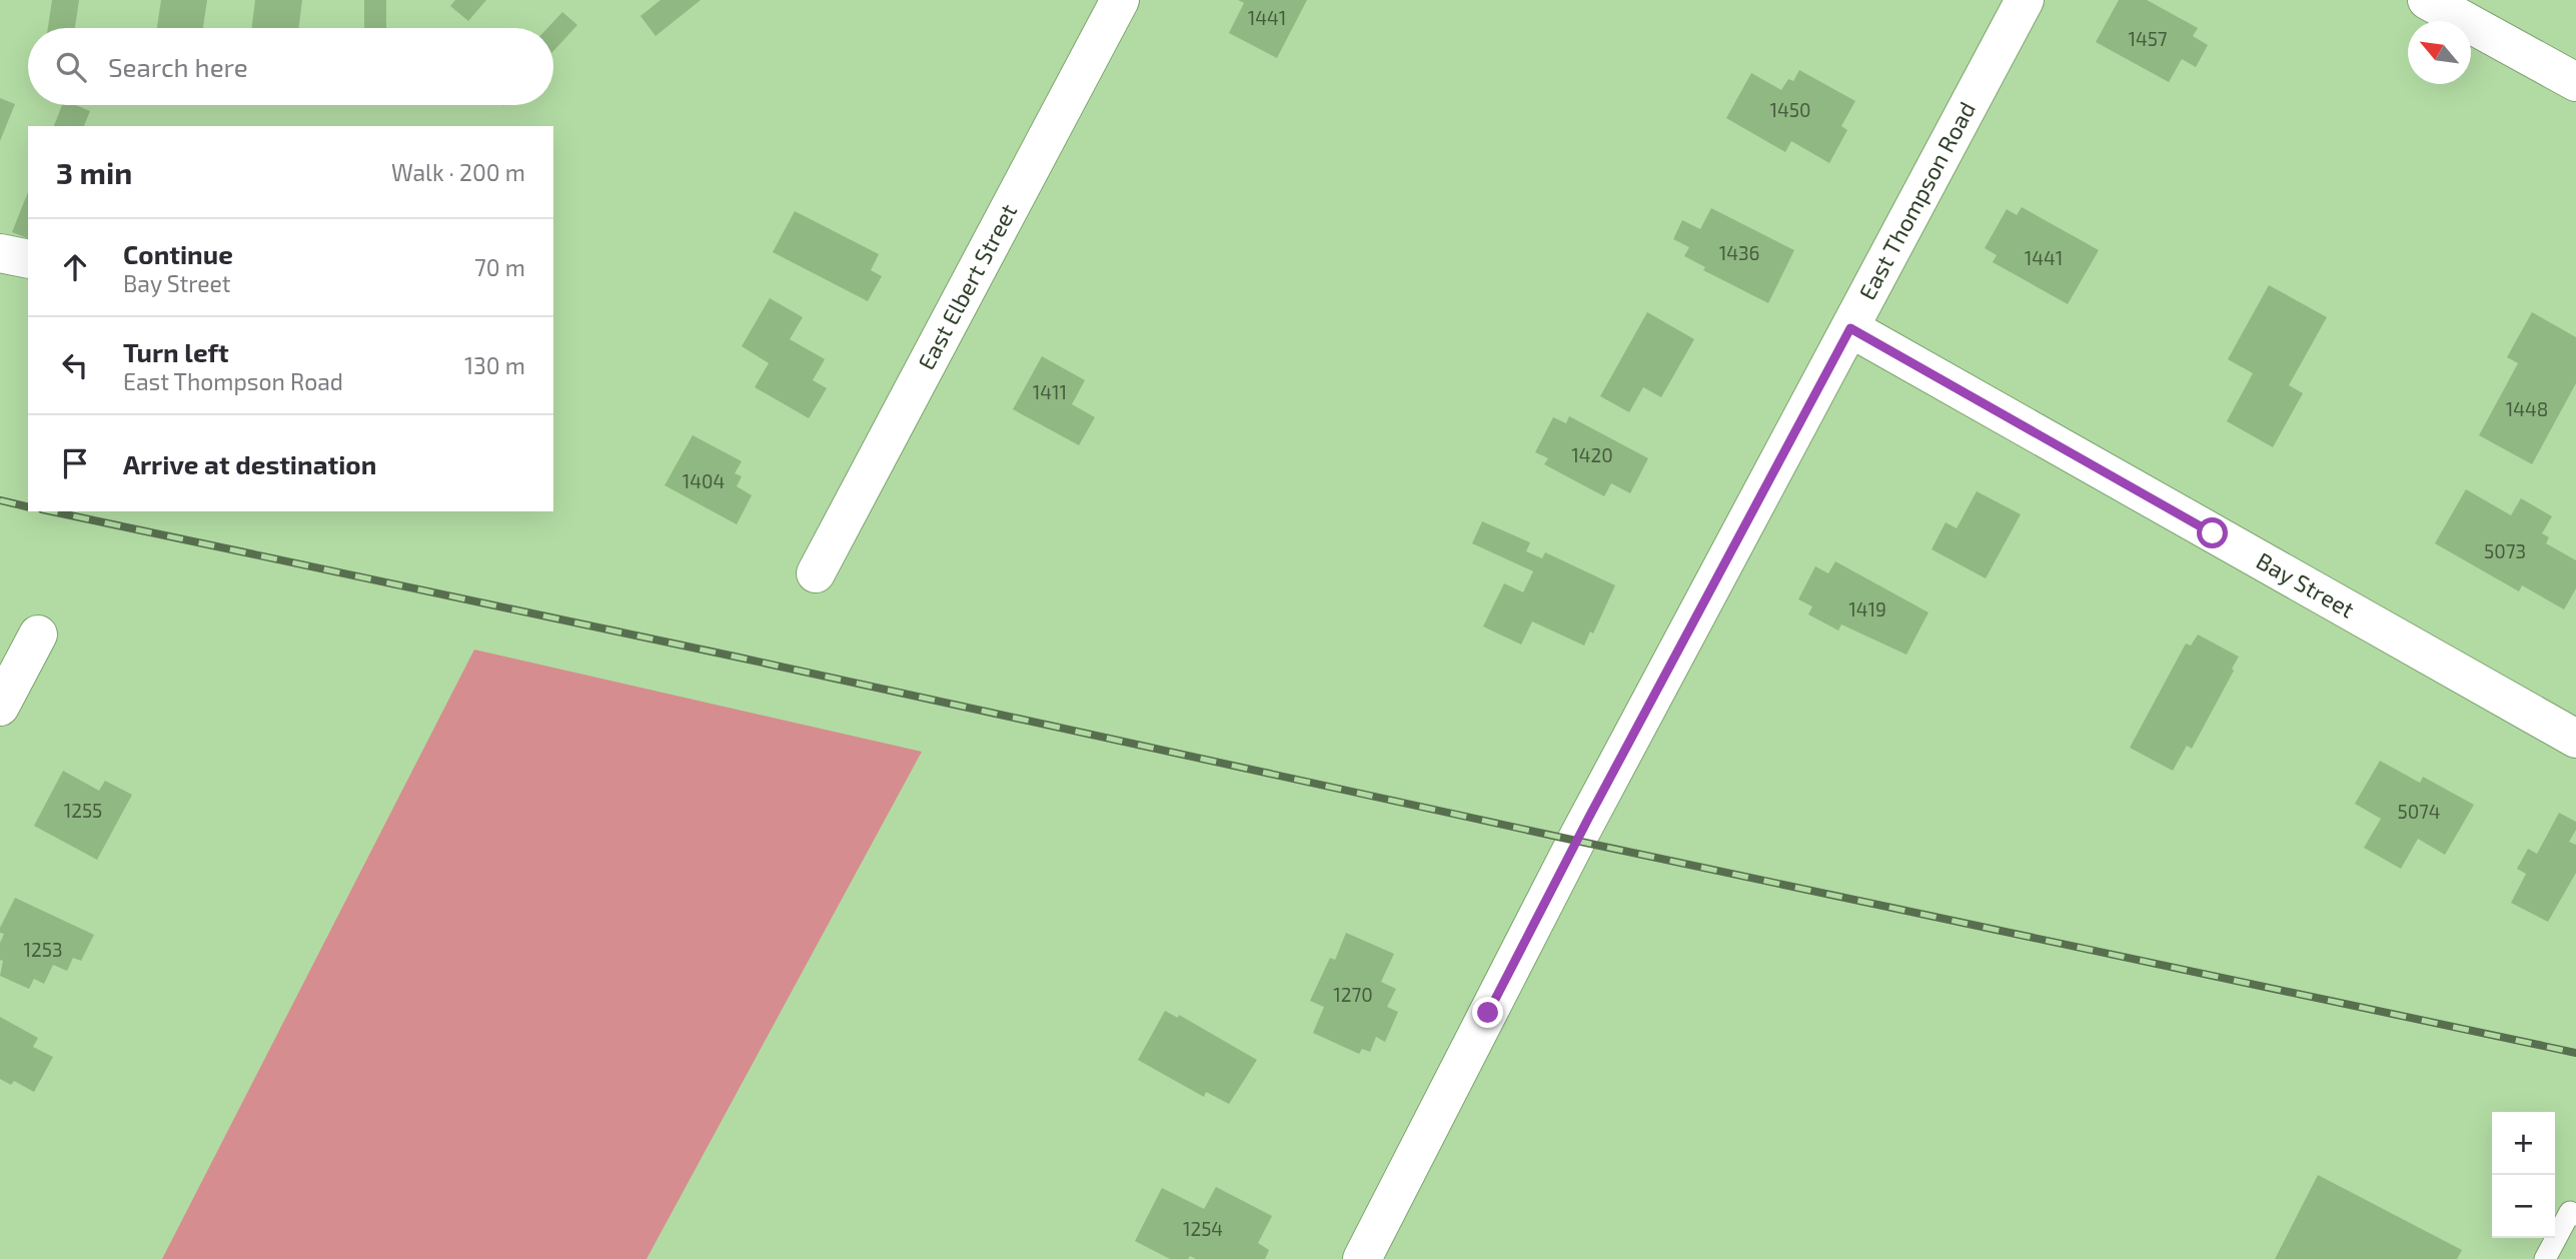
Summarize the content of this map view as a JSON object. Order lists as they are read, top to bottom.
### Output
{
  "streets": {
    "street": ["East Thompson Road", "East Elbert Street", "Bay Street"]
  },
  "crossings": [
    ["East Thompson Road", "Bay Street"]
  ],
  "house_numbers": [
    "1441",
    "1457",
    "1450",
    "1436",
    "1441",
    "1411",
    "1448",
    "1420",
    "1404",
    "5073",
    "1419",
    "1255",
    "5074",
    "1253",
    "1270",
    "1254"
  ],
  "north": "top left",
  "page": {
    "search": "Search here",
    "heading": ["3 min", "Walk · 200 m"],
    "list": [
      ["Continue", "Bay Street", "70 m"],
      ["Turn left", "East Thompson Road", "130 m"],
      "Arrive at destination"
    ],
    "map_buttons": ["+", "−"]
  }
}
